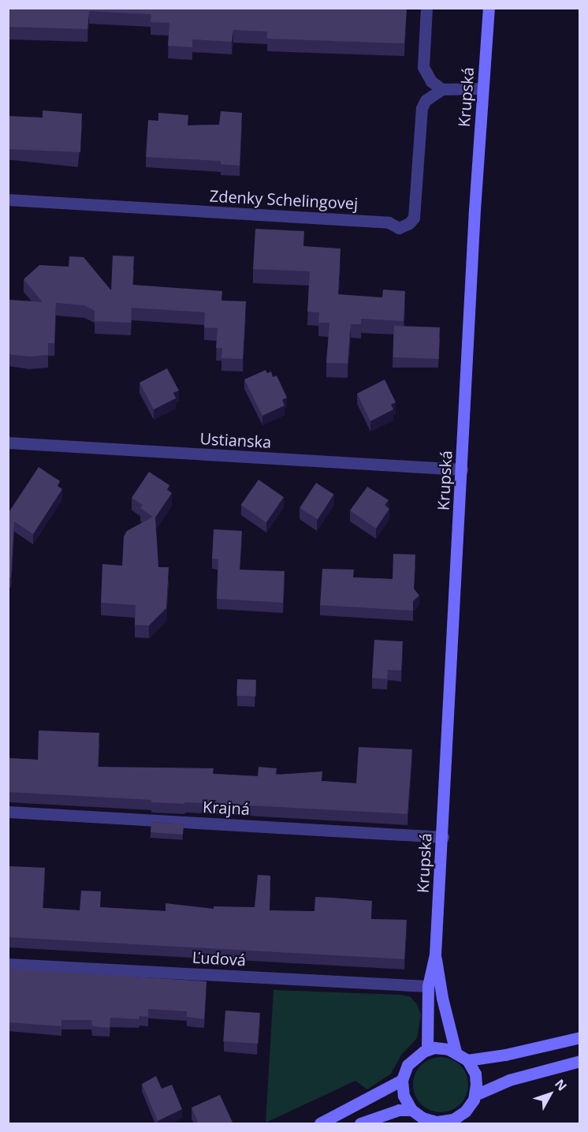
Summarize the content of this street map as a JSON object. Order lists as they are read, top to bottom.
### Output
{
  "streets": {
    "street": [
      "Krupská",
      "Zdenky Schelingovej",
      "Ustianska",
      "Krajná",
      "Ľudová"
    ]
  },
  "crossings": [
    ["Krupská", "Ustianska"],
    ["Krupská", "Krajná"],
    ["Krupská", "Ľudová"]
  ],
  "north": "top right"
}
